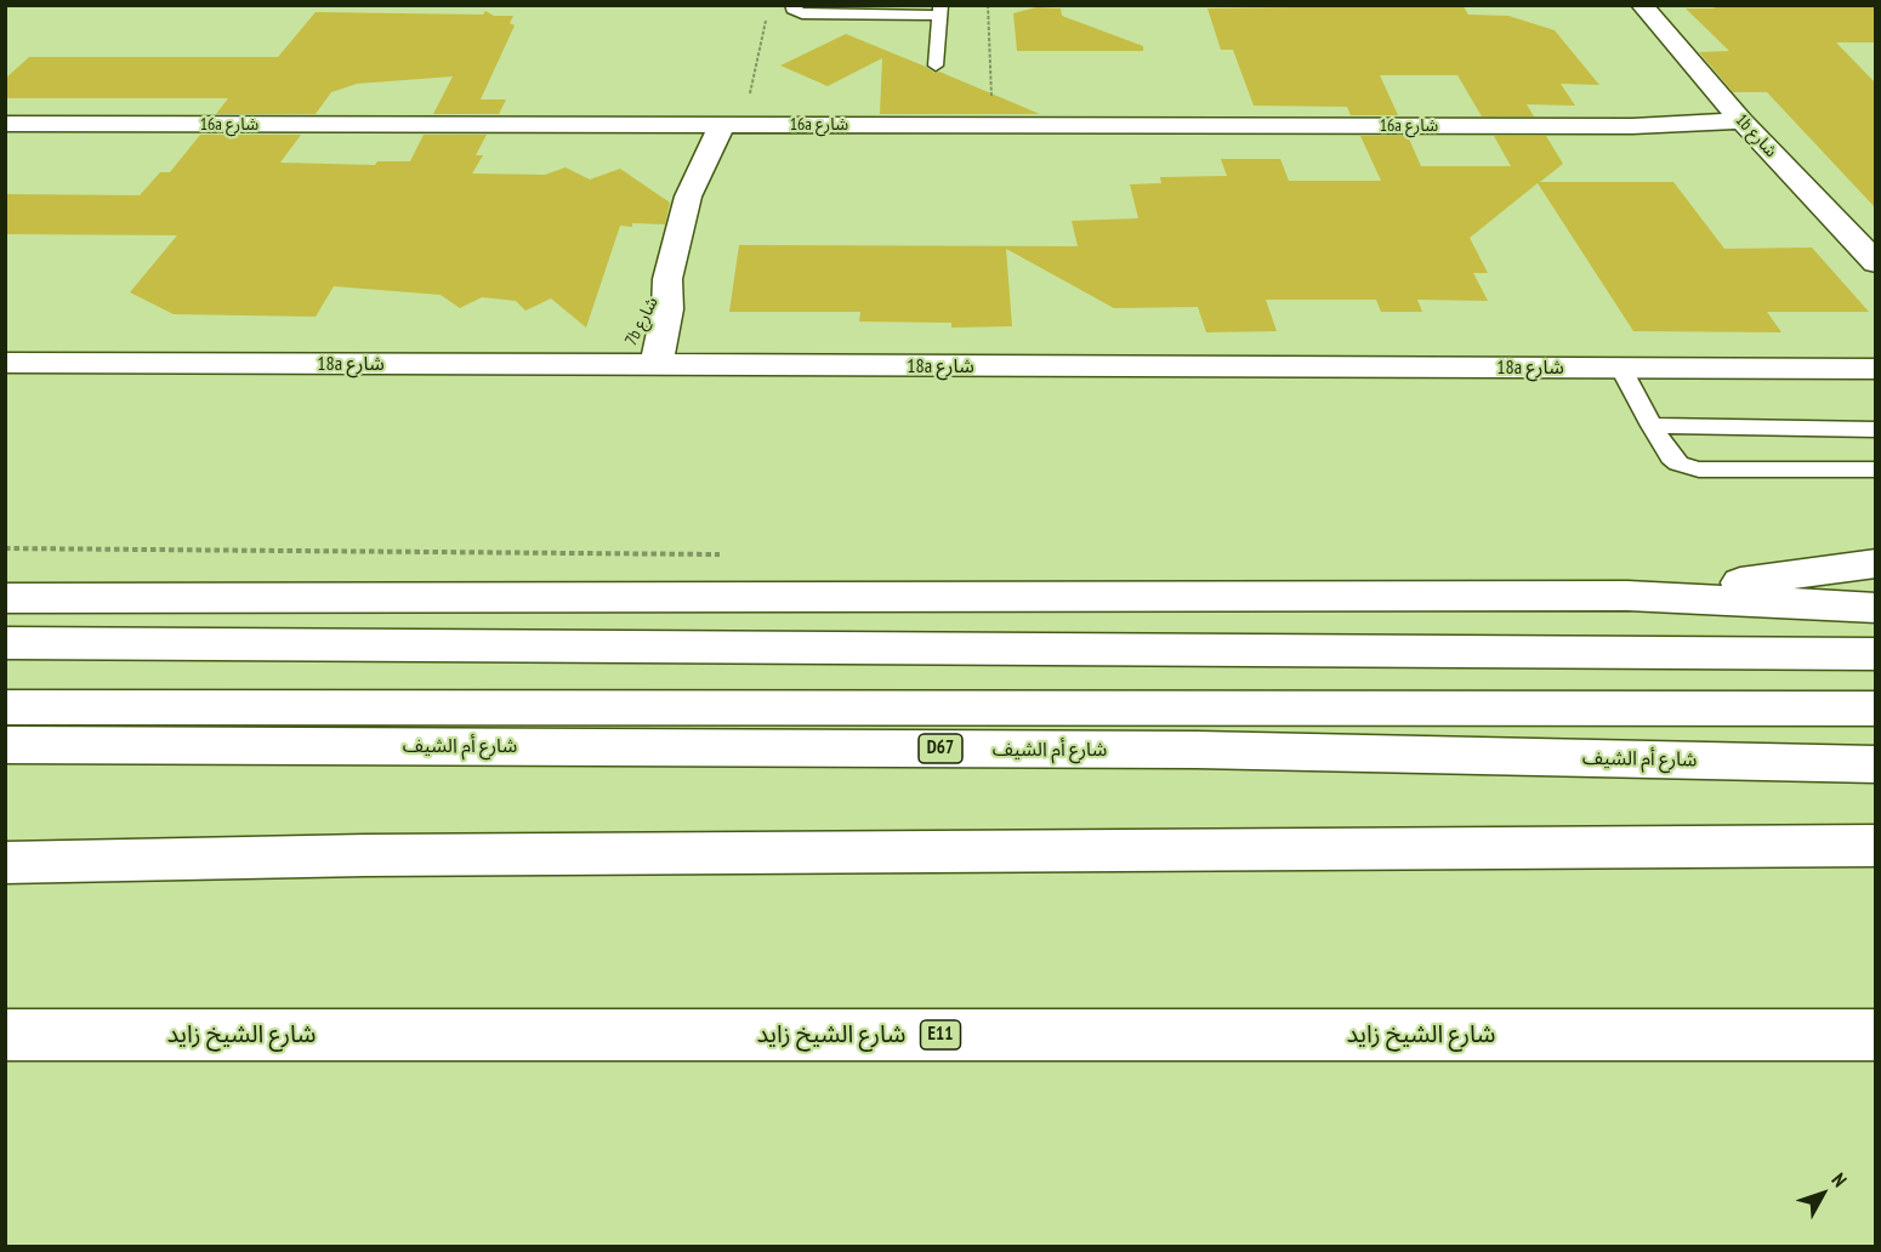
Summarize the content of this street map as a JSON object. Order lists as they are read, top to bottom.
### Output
{
  "streets": {
    "main road": [
      "16a شارع",
      "1b شارع",
      "7b شارع",
      "18a شارع",
      "شارع أم الشيف",
      "D67",
      "شارع الشيخ زايد",
      "E11"
    ]
  },
  "crossings": [
    ["16a شارع", "1b شارع"],
    ["16a شارع", "7b شارع"],
    ["7b شارع", "18a شارع"]
  ],
  "north": "top right"
}
